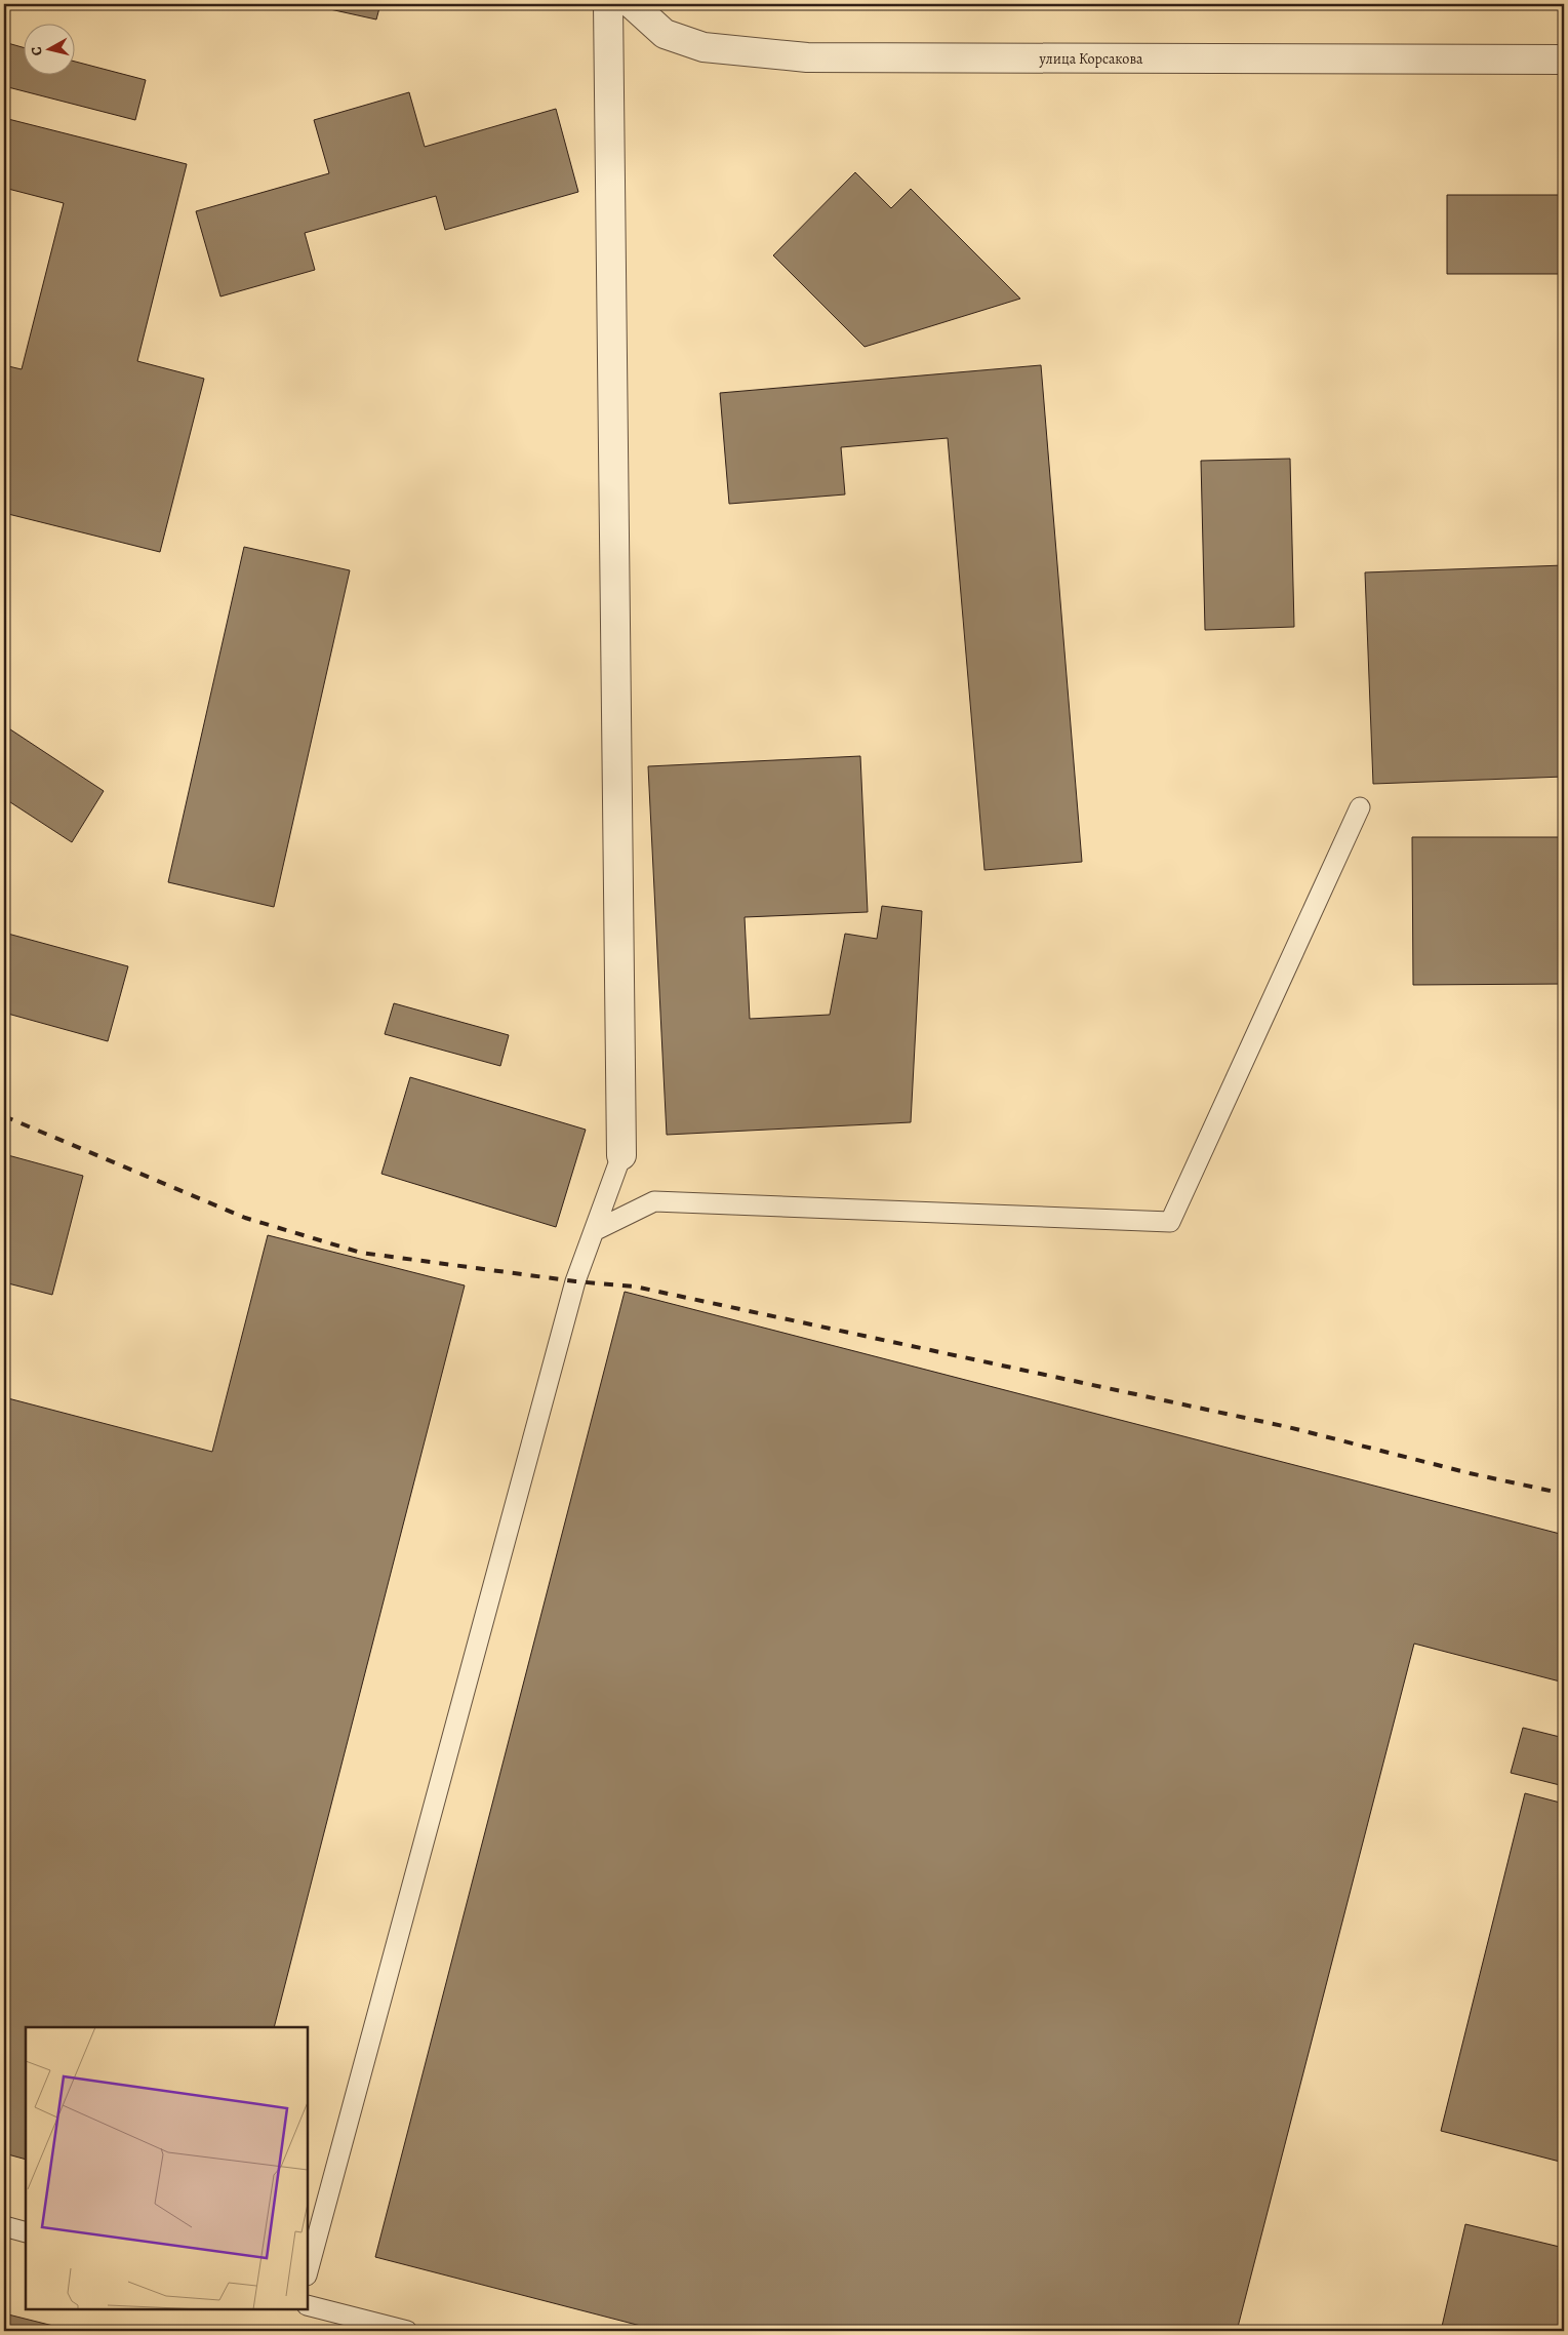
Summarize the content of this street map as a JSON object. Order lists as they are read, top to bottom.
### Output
{
  "streets": {
    "street": ["улица Корсакова"]
  },
  "north": "left"
}
